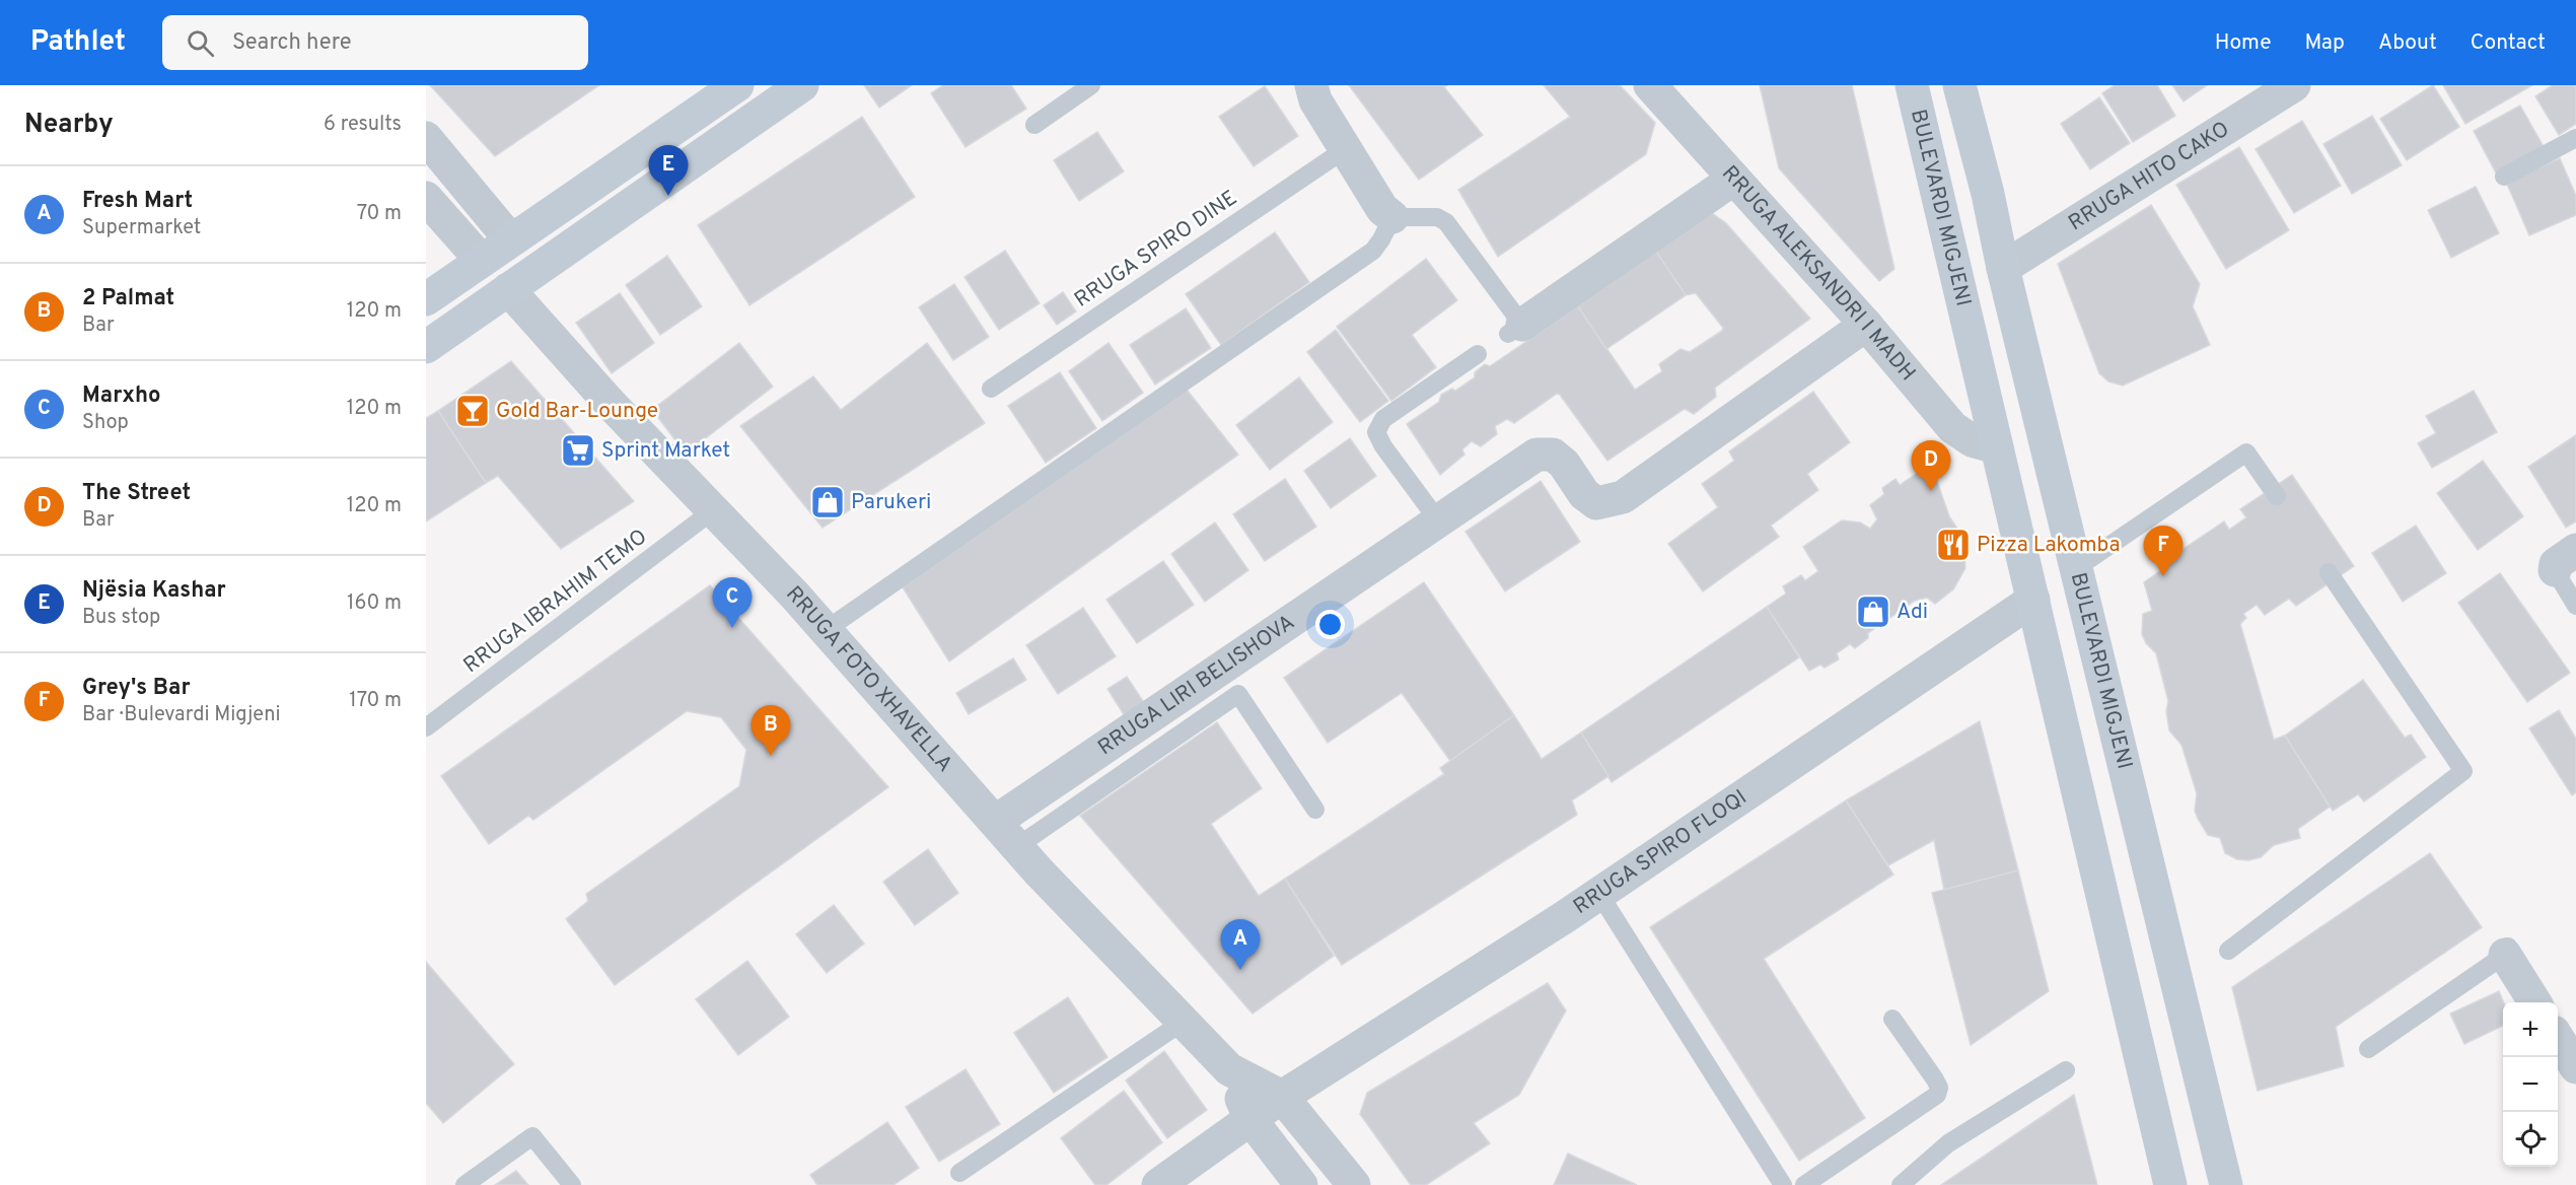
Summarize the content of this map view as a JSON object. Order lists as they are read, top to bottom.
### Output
{
  "streets": {
    "main road": ["BULEVARDI MIGJENI"],
    "street": [
      "RRUGA HITO CAKO",
      "RRUGA ALEKSANDRI I MADH",
      "RRUGA FOTO XHAVELLA",
      "RRUGA LIRI BELISHOVA",
      "RRUGA SPIRO FLOQI"
    ],
    "lane": ["RRUGA SPIRO DINE", "RRUGA IBRAHIM TEMO"]
  },
  "crossings": [
    ["RRUGA HITO CAKO", "BULEVARDI MIGJENI"],
    ["BULEVARDI MIGJENI", "RRUGA ALEKSANDRI I MADH"],
    ["BULEVARDI MIGJENI", "RRUGA SPIRO FLOQI"],
    ["RRUGA ALEKSANDRI I MADH", "RRUGA LIRI BELISHOVA"],
    ["RRUGA IBRAHIM TEMO", "RRUGA FOTO XHAVELLA"],
    ["RRUGA FOTO XHAVELLA", "RRUGA LIRI BELISHOVA"]
  ],
  "places": {
    "bar": ["Gold Bar-Lounge"],
    "supermarket": ["Sprint Market"],
    "shop": ["Parukeri", "Adi"],
    "restaurant": ["Pizza Lakomba"]
  },
  "page": {
    "header": "Pathlet",
    "search": "Search here",
    "nav": [
      "Home",
      "Map",
      "About",
      "Contact"
    ],
    "heading": ["Nearby", "6 results"],
    "pins": [
      "E",
      "D",
      "F",
      "C",
      "B",
      "A"
    ],
    "list": [
      {
        "mark": "A",
        "name": "Fresh Mart",
        "note": "Supermarket",
        "value": "70 m"
      },
      {
        "mark": "B",
        "name": "2 Palmat",
        "note": "Bar",
        "value": "120 m"
      },
      {
        "mark": "C",
        "name": "Marxho",
        "note": "Shop",
        "value": "120 m"
      },
      {
        "mark": "D",
        "name": "The Street",
        "note": "Bar",
        "value": "120 m"
      },
      {
        "mark": "E",
        "name": "Njësia Kashar",
        "note": "Bus stop",
        "value": "160 m"
      },
      {
        "mark": "F",
        "name": "Grey's Bar",
        "note": "Bar · Bulevardi Migjeni",
        "value": "170 m"
      }
    ],
    "map_buttons": ["+", "−"]
  }
}
